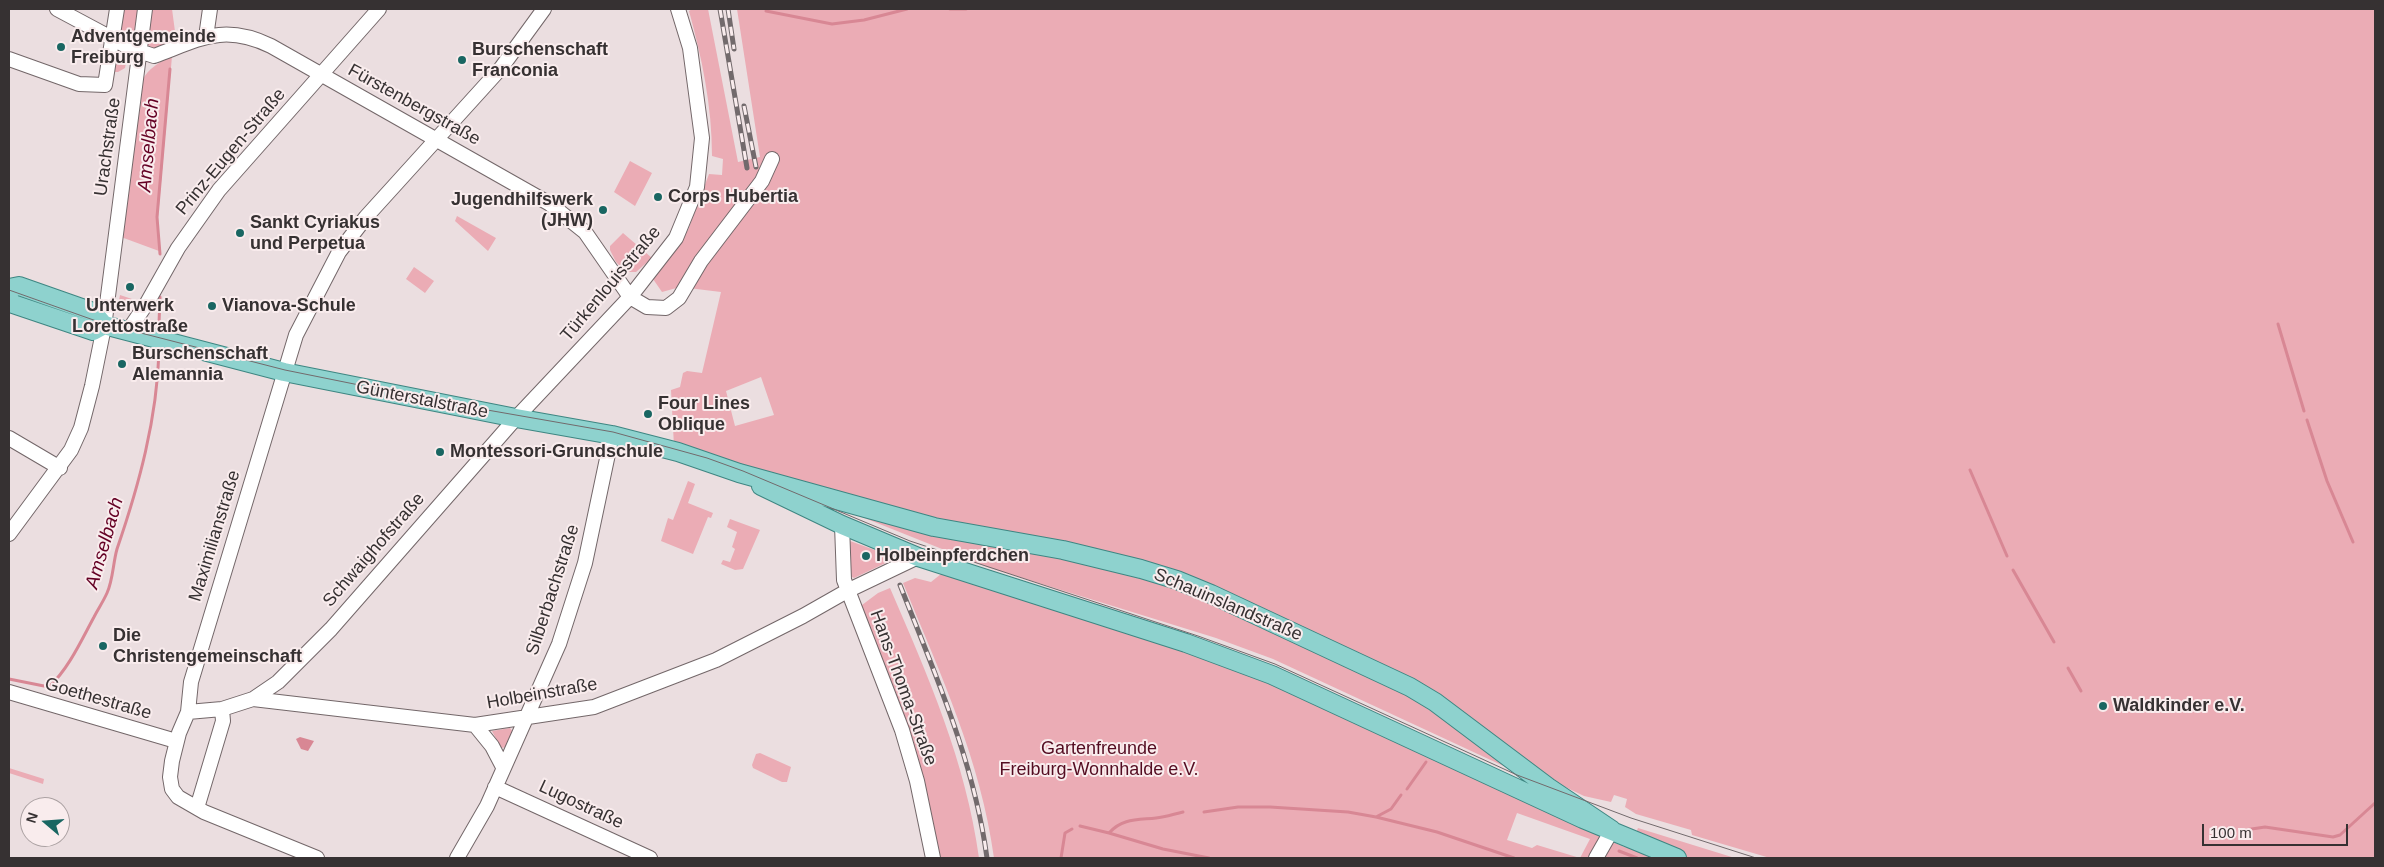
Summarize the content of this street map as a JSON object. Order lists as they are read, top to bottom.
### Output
{
  "streets": {
    "main road": ["Günterstalstraße", "Schauinslandstraße"],
    "street": [
      "Fürstenbergstraße",
      "Urachstraße",
      "Prinz-Eugen-Straße",
      "Türkenlouisstraße",
      "Maximilianstraße",
      "Schwaighofstraße",
      "Silberbachstraße",
      "Hans-Thoma-Straße",
      "Holbeinstraße",
      "Goethestraße",
      "Lugostraße"
    ]
  },
  "crossings": [
    ["Fürstenbergstraße", "Urachstraße"],
    ["Fürstenbergstraße", "Prinz-Eugen-Straße"],
    ["Fürstenbergstraße", "Türkenlouisstraße"],
    ["Fürstenbergstraße", "Maximilianstraße"],
    ["Urachstraße", "Günterstalstraße"],
    ["Prinz-Eugen-Straße", "Günterstalstraße"],
    ["Türkenlouisstraße", "Günterstalstraße"],
    ["Türkenlouisstraße", "Schwaighofstraße"],
    ["Günterstalstraße", "Maximilianstraße"],
    ["Günterstalstraße", "Schwaighofstraße"],
    ["Günterstalstraße", "Silberbachstraße"],
    ["Günterstalstraße", "Schauinslandstraße"],
    ["Günterstalstraße", "Holbeinstraße"],
    ["Maximilianstraße", "Holbeinstraße"],
    ["Maximilianstraße", "Goethestraße"],
    ["Schwaighofstraße", "Holbeinstraße"],
    ["Silberbachstraße", "Holbeinstraße"],
    ["Silberbachstraße", "Lugostraße"],
    ["Schauinslandstraße", "Holbeinstraße"],
    ["Hans-Thoma-Straße", "Holbeinstraße"]
  ],
  "water": ["Amselbach"],
  "parks": ["Gartenfreunde Freiburg-Wonnhalde e.V."],
  "places": [
    "Adventgemeinde Freiburg",
    "Burschenschaft Franconia",
    "Corps Hubertia",
    "Jugendhilfswerk (JHW)",
    "Sankt Cyriakus und Perpetua",
    "Unterwerk Lorettostraße",
    "Vianova-Schule",
    "Burschenschaft Alemannia",
    "Four Lines Oblique",
    "Montessori-Grundschule",
    "Holbeinpferdchen",
    "Die Christengemeinschaft",
    "Waldkinder e.V."
  ],
  "scale_bar": "100 m",
  "north": "left"
}
